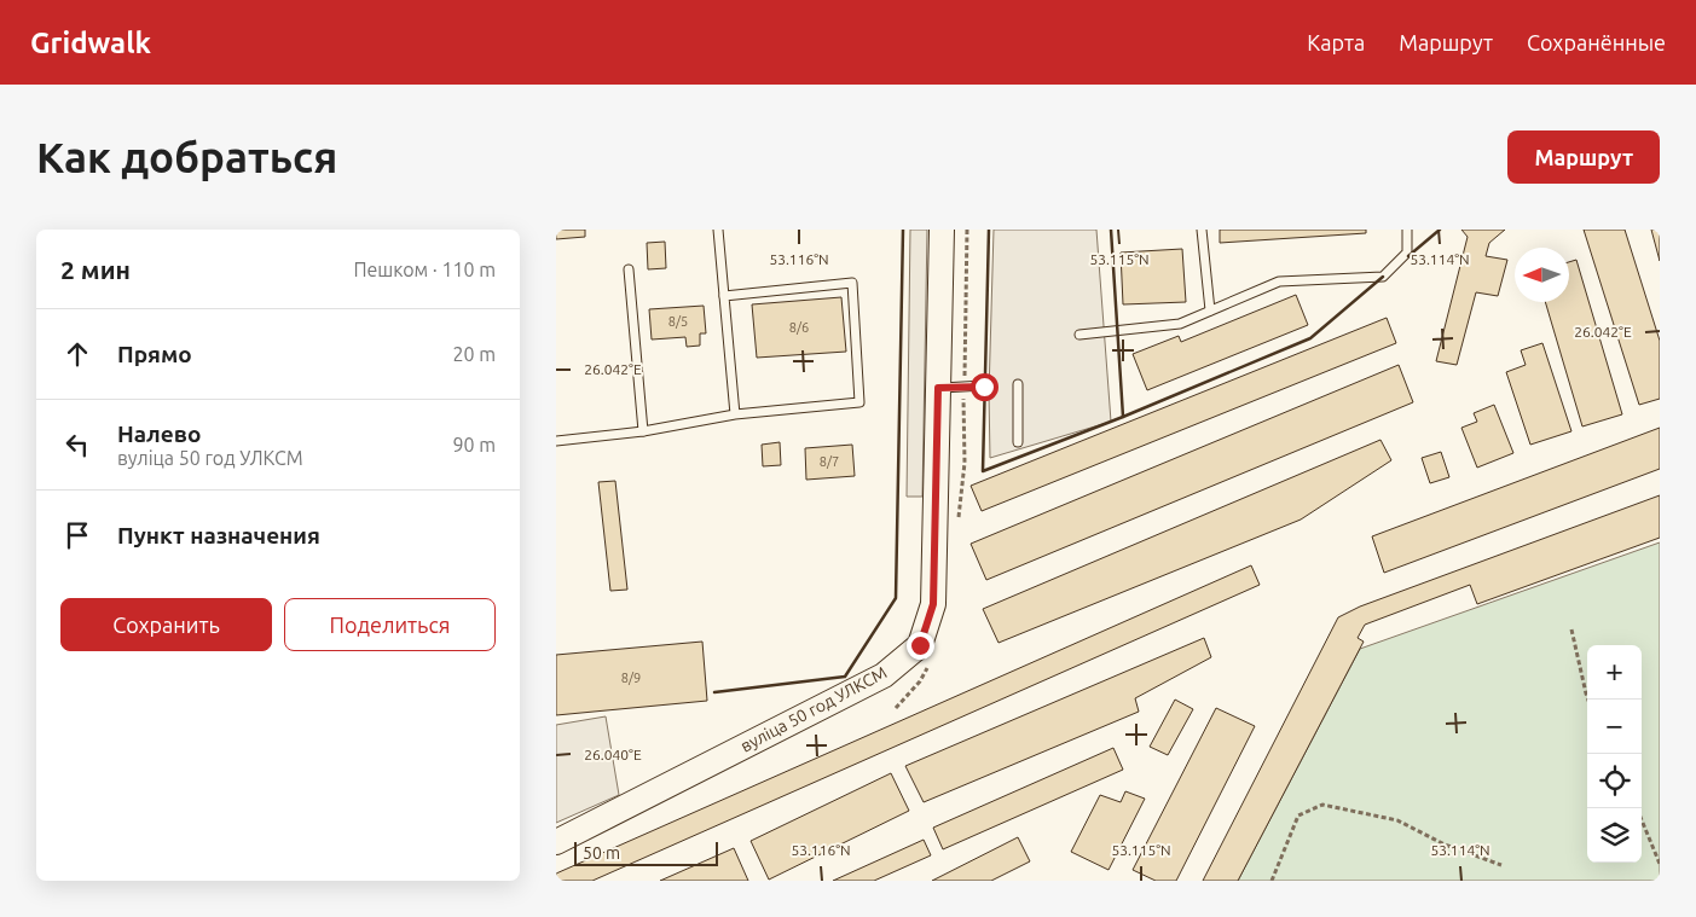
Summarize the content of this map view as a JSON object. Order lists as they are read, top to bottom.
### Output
{
  "streets": {
    "main road": ["вуліца 50 год УЛКСМ"]
  },
  "house_numbers": [
    "8/5",
    "8/6",
    "8/7",
    "8/9"
  ],
  "scale_bar": "50 m",
  "north": "left",
  "page": {
    "header": "Gridwalk",
    "nav": ["Карта", "Маршрут", "Сохранённые"],
    "buttons": [
      "Маршрут",
      ["Сохранить", "Поделиться"]
    ],
    "title": "Как добраться",
    "heading": ["2 мин", "Пешком · 110 m"],
    "list": [
      ["Прямо", "20 m"],
      ["Налево", "вуліца 50 год УЛКСМ", "90 m"],
      "Пункт назначения"
    ],
    "map_buttons": ["+", "−"],
    "scale": "50 m"
  },
  "coordinates": [
    "53.116°N",
    "53.115°N",
    "53.114°N",
    "26.042°E",
    "26.040°E"
  ]
}
